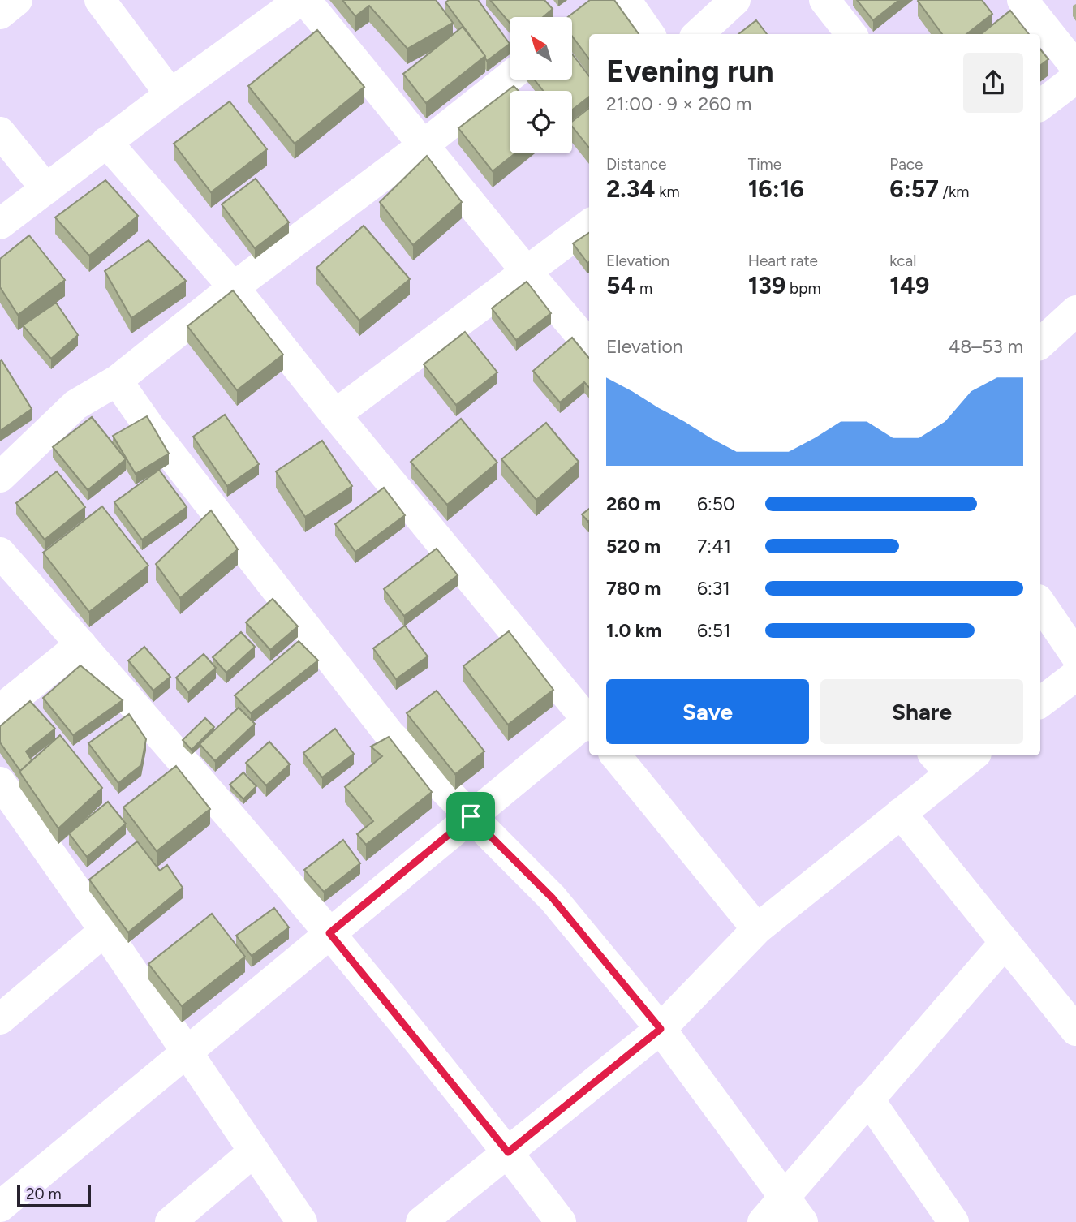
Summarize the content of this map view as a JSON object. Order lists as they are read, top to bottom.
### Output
{
  "scale_bar": "20 m",
  "north": "top left",
  "page": {
    "heading": ["Evening run", "21:00 · 9 × 260 m"],
    "stats": [
      ["Distance", "2.34 km"],
      ["Time", "16:16"],
      ["Pace", "6:57 /km"],
      ["Elevation", "54 m"],
      ["Heart rate", "139 bpm"],
      ["kcal", "149"]
    ],
    "chart": ["Elevation", "48–53 m"],
    "list": [
      {
        "name": "260 m",
        "note": "6:50"
      },
      {
        "name": "520 m",
        "note": "7:41"
      },
      {
        "name": "780 m",
        "note": "6:31"
      },
      {
        "name": "1.0 km",
        "note": "6:51"
      }
    ],
    "buttons": ["Save", "Share"],
    "scale": "20 m"
  }
}
